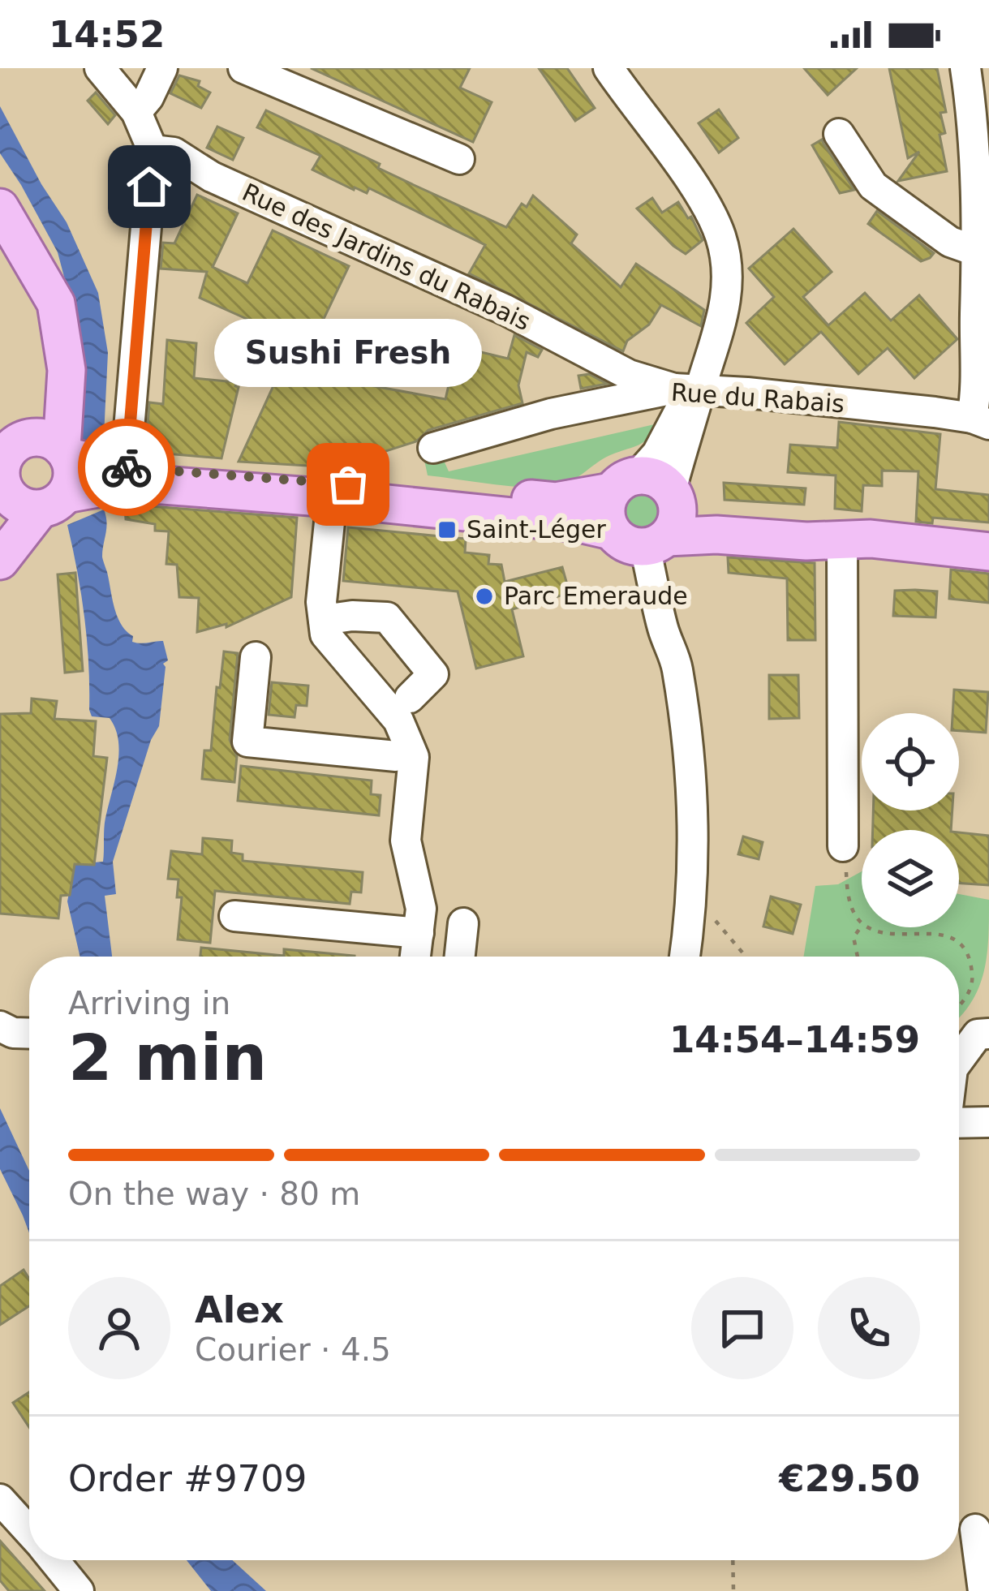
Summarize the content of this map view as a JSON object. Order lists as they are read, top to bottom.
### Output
{
  "streets": {
    "street": ["Rue des Jardins du Rabais", "Rue du Rabais"]
  },
  "crossings": [
    ["Rue des Jardins du Rabais", "Rue du Rabais"]
  ],
  "places": {
    "other": ["Sushi Fresh", "Parc Emeraude"],
    "transit": ["Saint-Léger"]
  },
  "page": {
    "status": "14:52",
    "bubble": "Sushi Fresh",
    "heading": ["2 min", "Arriving in", "14:54–14:59"],
    "panel": [
      "Alex",
      "Courier · 4.5",
      "Order #9709",
      "€29.50"
    ],
    "bar": "On the way · 80 m"
  }
}
